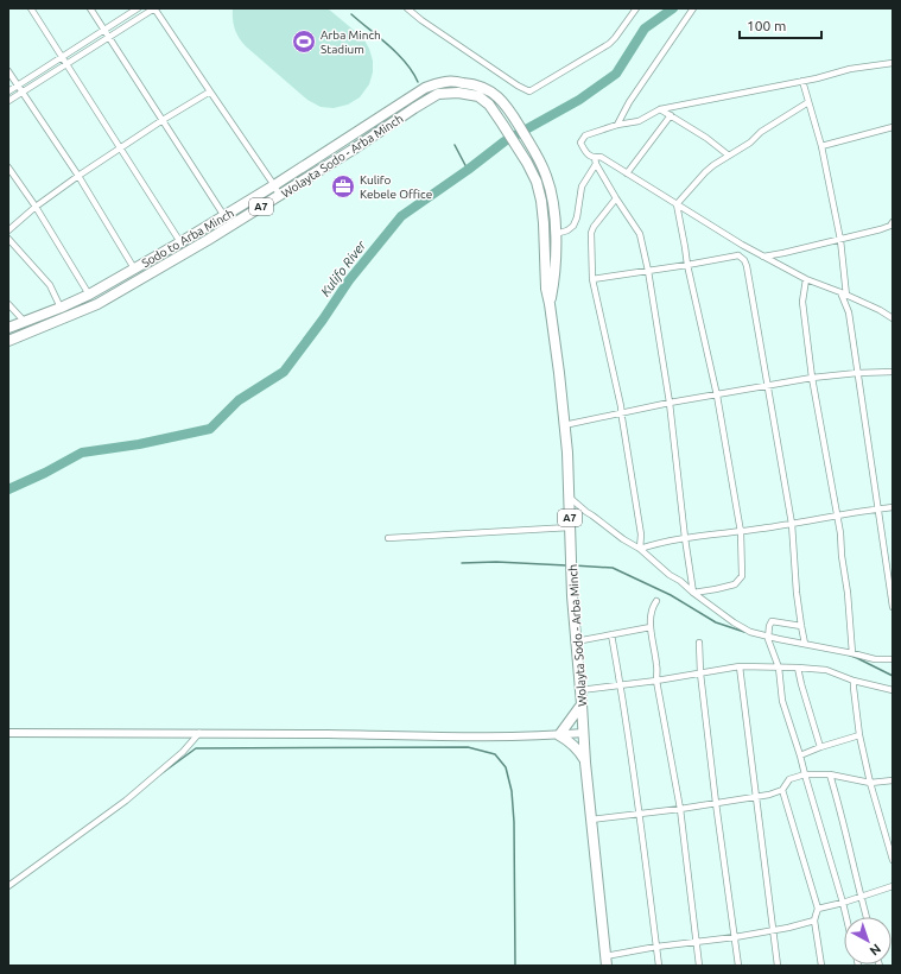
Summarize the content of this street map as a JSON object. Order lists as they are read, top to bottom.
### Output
{
  "streets": {
    "highway": ["Wolayta Sodo - Arba Minch", "A7", "Sodo to Arba Minch"]
  },
  "crossings": [
    ["Wolayta Sodo - Arba Minch", "Sodo to Arba Minch"]
  ],
  "water": ["Kulifo River"],
  "places": {
    "sports": ["Arba Minch Stadium"],
    "office": ["Kulifo Kebele Office"]
  },
  "scale_bar": "100 m",
  "north": "bottom right"
}
